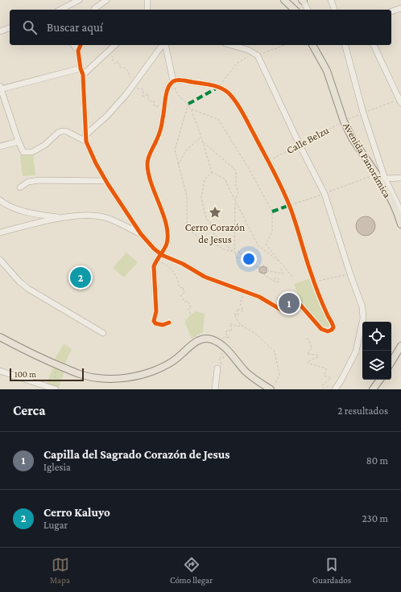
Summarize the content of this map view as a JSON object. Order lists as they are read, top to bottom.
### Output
{
  "streets": {
    "main road": ["Avenida Panorámica"],
    "path": ["Calle Belzu"]
  },
  "crossings": [
    ["Calle Belzu", "Avenida Panorámica"]
  ],
  "places": {
    "place": ["Cerro Corazón de Jesus"]
  },
  "scale_bar": "100 m",
  "page": {
    "search": "Buscar aquí",
    "pins": ["2", "1"],
    "scale": "100 m",
    "heading": ["Cerca", "2 resultados"],
    "list": [
      {
        "mark": "1",
        "name": "Capilla del Sagrado Corazón de Jesus",
        "note": "Iglesia",
        "value": "80 m"
      },
      {
        "mark": "2",
        "name": "Cerro Kaluyo",
        "note": "Lugar",
        "value": "230 m"
      }
    ],
    "nav": ["Mapa", "Cómo llegar", "Guardados"]
  }
}
